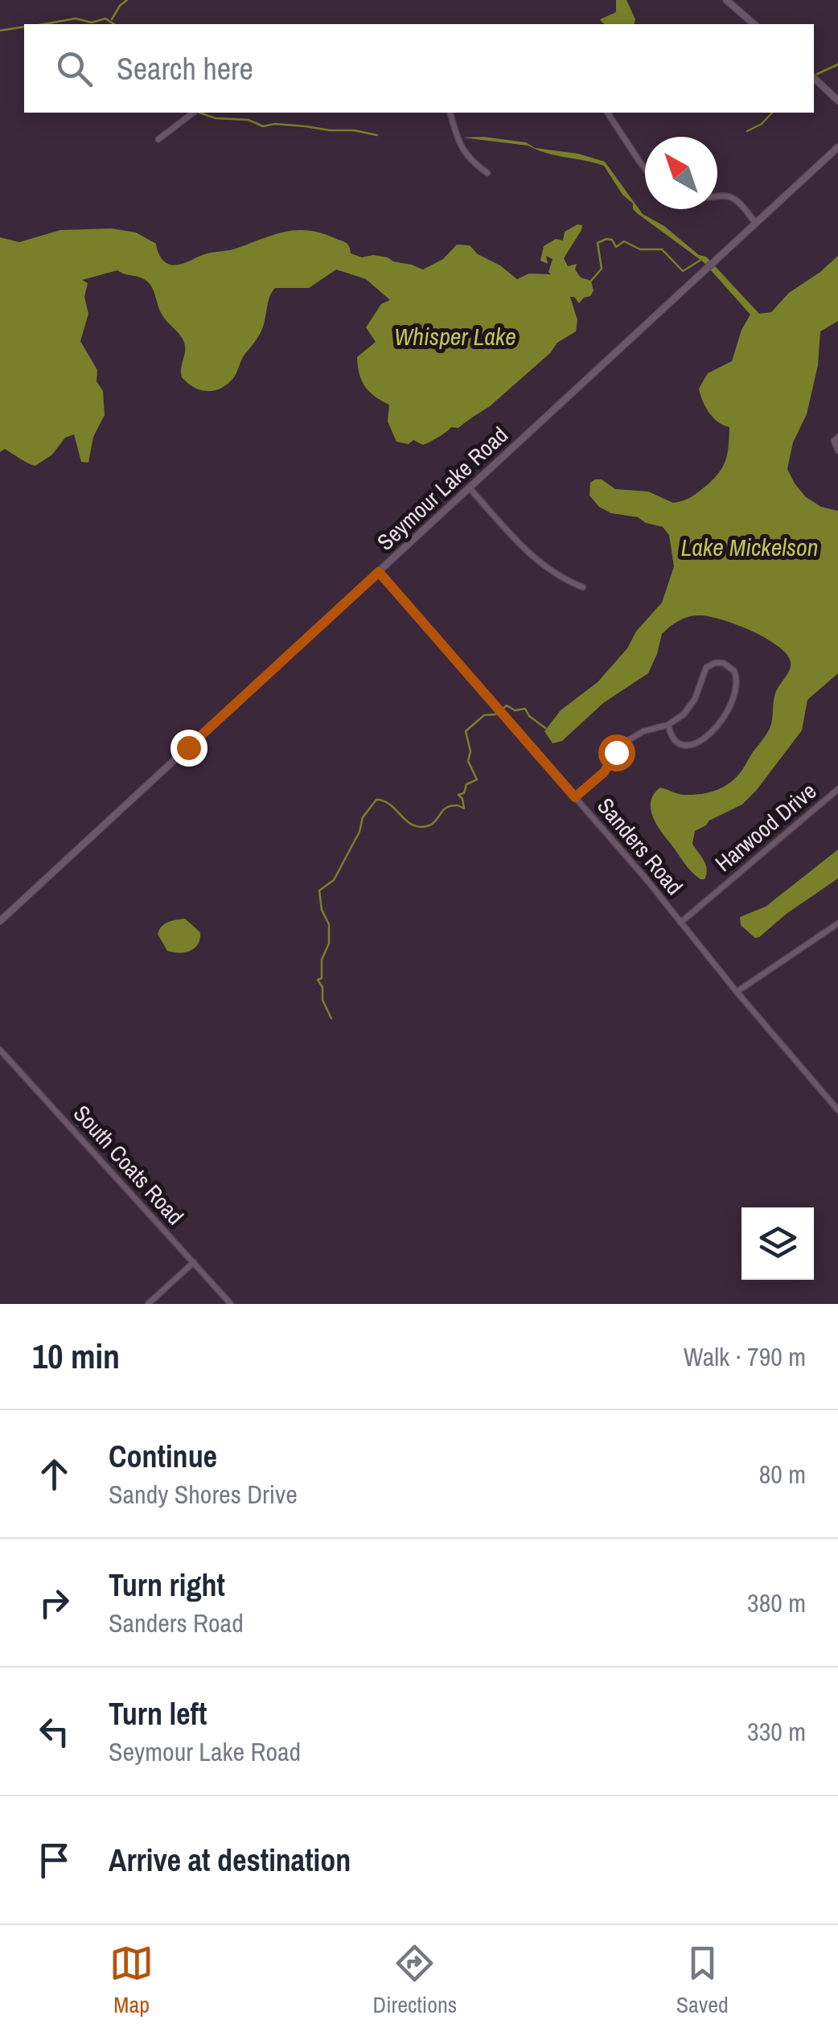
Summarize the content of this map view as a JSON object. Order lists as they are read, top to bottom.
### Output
{
  "streets": {
    "street": [
      "Seymour Lake Road",
      "Harwood Drive",
      "Sanders Road",
      "South Coats Road"
    ]
  },
  "crossings": [
    ["Seymour Lake Road", "Sanders Road"],
    ["Harwood Drive", "Sanders Road"]
  ],
  "water": ["Whisper Lake", "Lake Mickelson"],
  "north": "top left",
  "page": {
    "search": "Search here",
    "heading": ["10 min", "Walk · 790 m"],
    "list": [
      ["Continue", "Sandy Shores Drive", "80 m"],
      ["Turn right", "Sanders Road", "380 m"],
      ["Turn left", "Seymour Lake Road", "330 m"],
      "Arrive at destination"
    ],
    "nav": ["Map", "Directions", "Saved"]
  }
}
